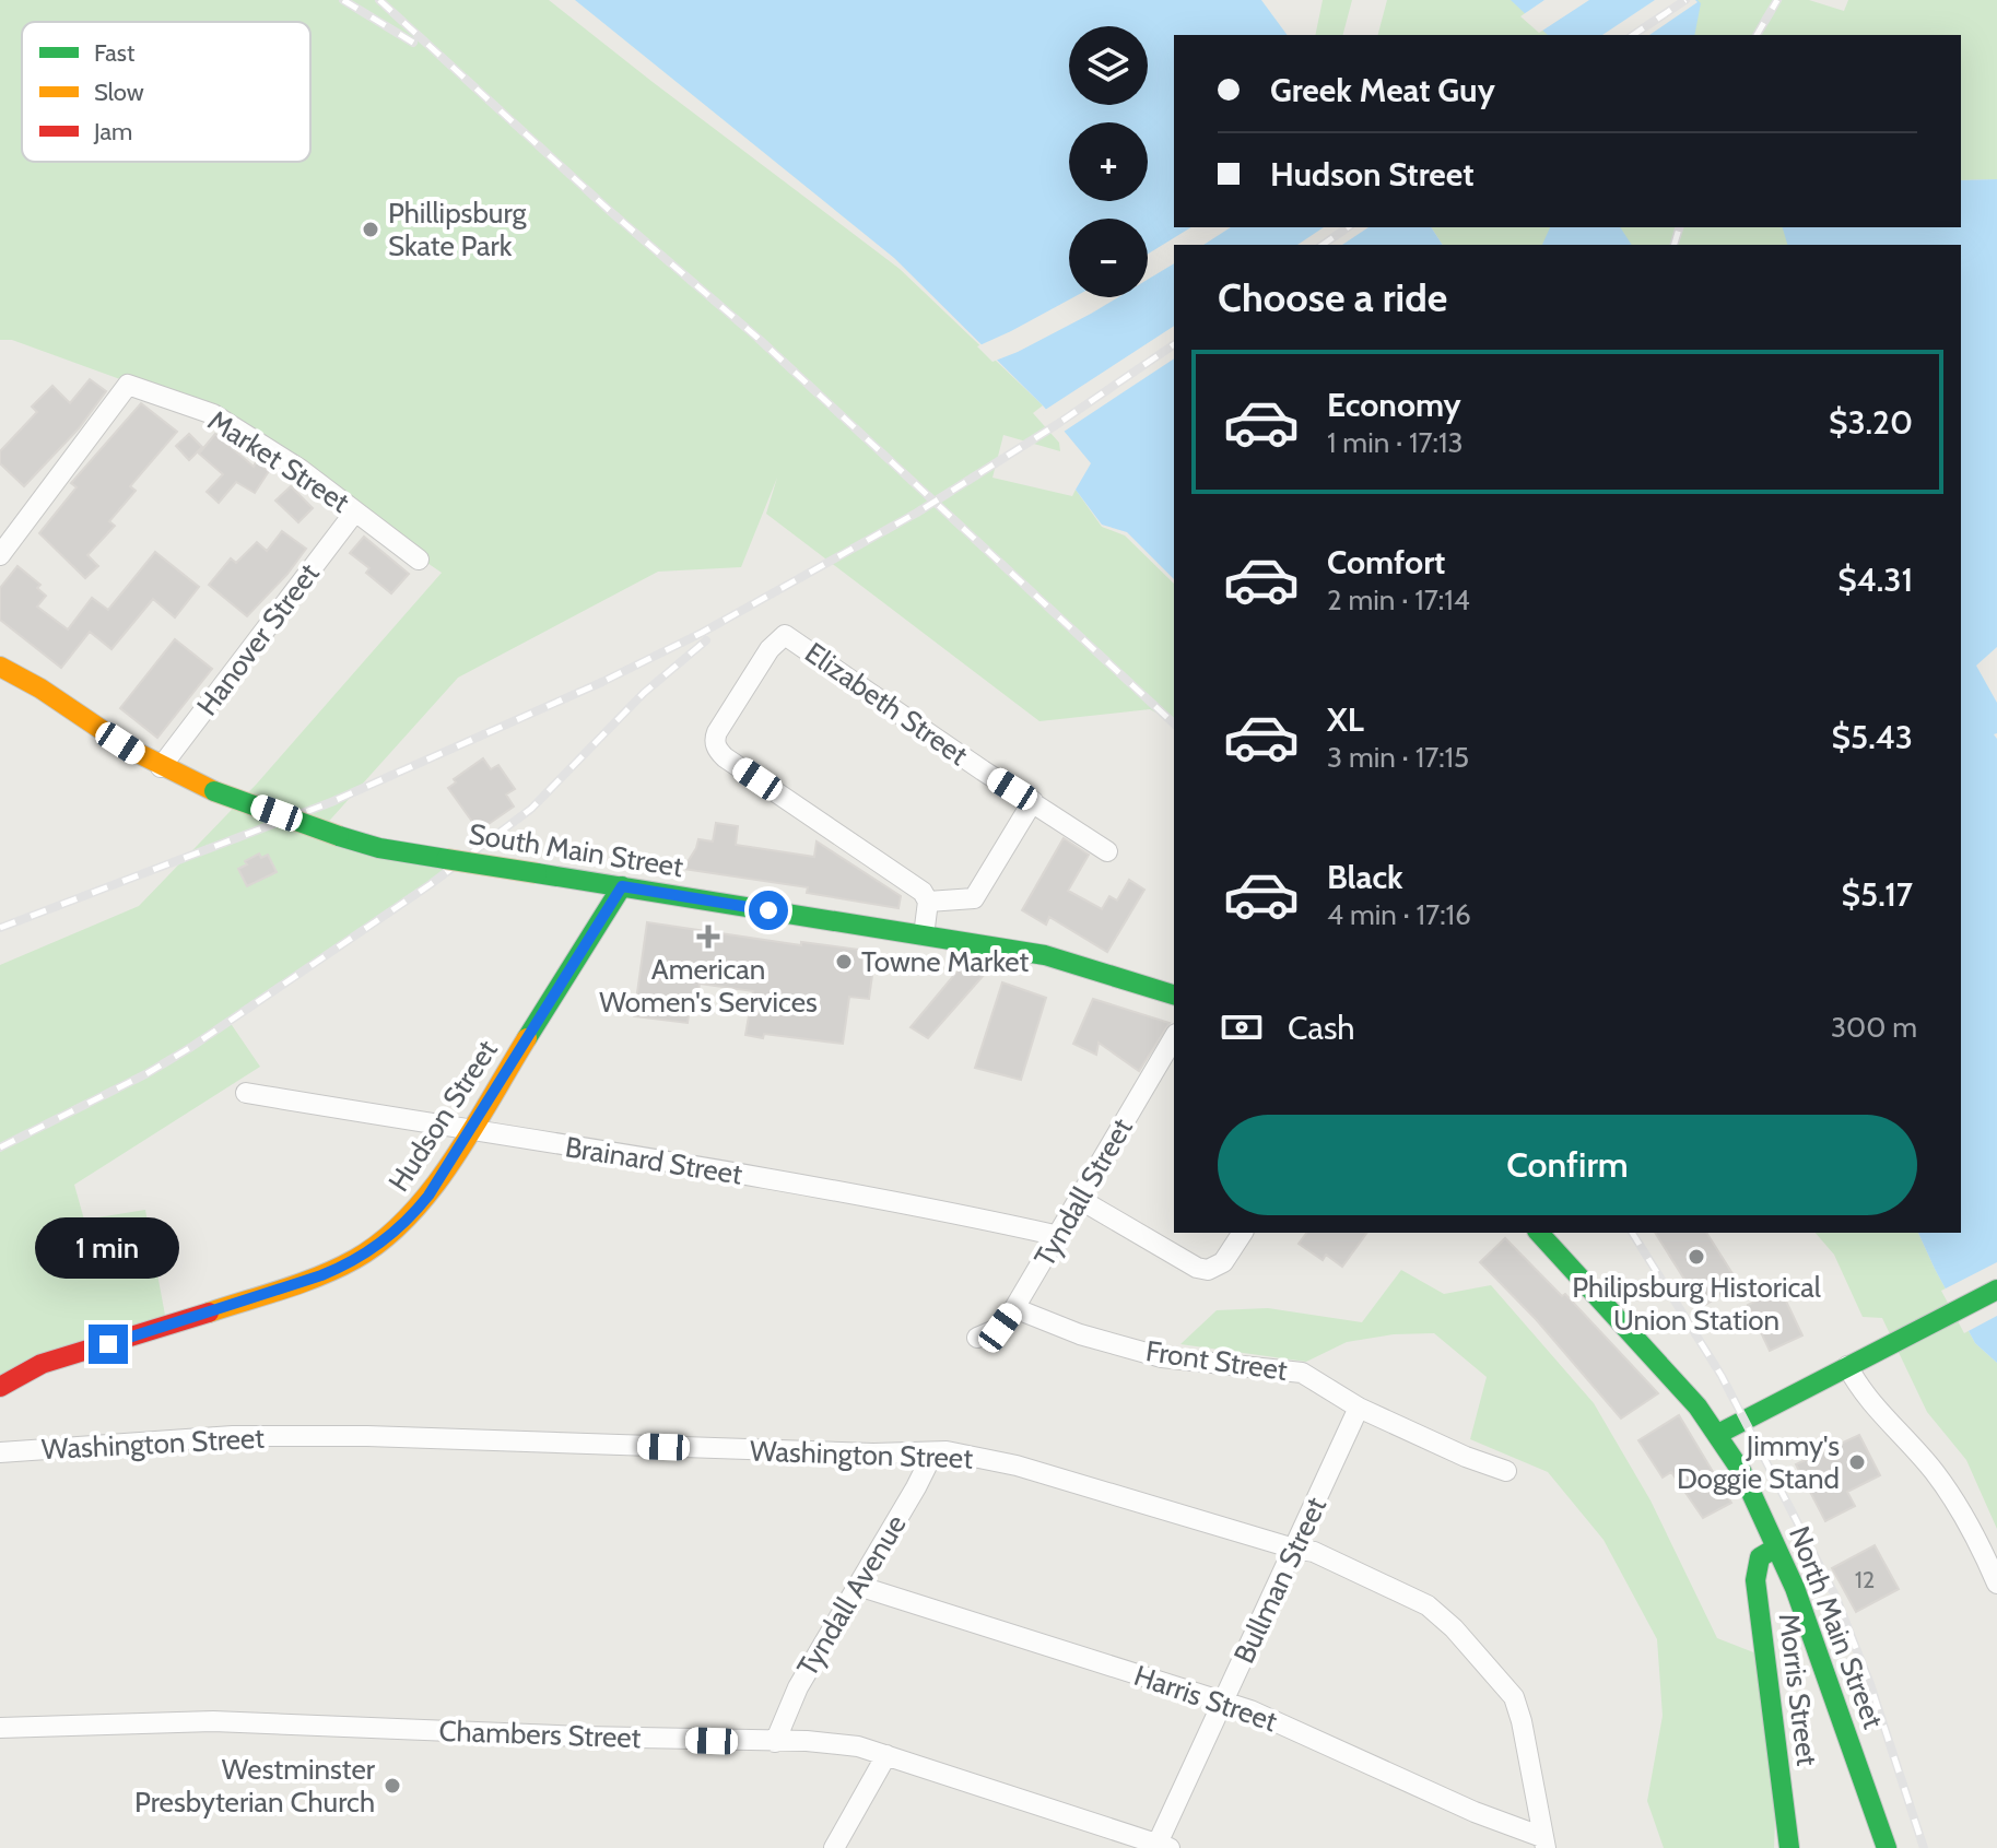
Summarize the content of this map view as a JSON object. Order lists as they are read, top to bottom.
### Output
{
  "streets": {
    "main road": [
      "South Main Street",
      "Hudson Street",
      "North Main Street",
      "Morris Street"
    ],
    "street": [
      "Market Street",
      "Hanover Street",
      "Elizabeth Street",
      "Brainard Street",
      "Tyndall Street",
      "Front Street",
      "Washington Street",
      "Bullman Street",
      "Tyndall Avenue",
      "Harris Street",
      "Chambers Street"
    ]
  },
  "crossings": [
    ["Market Street", "Hanover Street"],
    ["Hanover Street", "South Main Street"],
    ["South Main Street", "Hudson Street"],
    ["Hudson Street", "Brainard Street"],
    ["Brainard Street", "Tyndall Street"],
    ["Tyndall Street", "Front Street"],
    ["Front Street", "Bullman Street"],
    ["Washington Street", "Bullman Street"],
    ["Washington Street", "Tyndall Avenue"],
    ["Washington Street", "Harris Street"],
    ["Bullman Street", "Harris Street"],
    ["Bullman Street", "Chambers Street"],
    ["Tyndall Avenue", "Harris Street"],
    ["Tyndall Avenue", "Chambers Street"],
    ["North Main Street", "Morris Street"]
  ],
  "places": {
    "other": [
      "Phillipsburg Skate Park",
      "Towne Market",
      "Philipsburg Historical Union Station",
      "Jimmy's Doggie Stand",
      "Westminster Presbyterian Church"
    ],
    "health": ["American Women's Services"]
  },
  "house_numbers": ["12"],
  "legend": ["Fast", "Slow", "Jam"],
  "page": {
    "map_buttons": ["+", "−"],
    "banner": ["Greek Meat Guy", "Hudson Street"],
    "heading": "Choose a ride",
    "list": [
      {
        "name": "Economy",
        "note": "1 min · 17:13",
        "value": "$3.20"
      },
      {
        "name": "Comfort",
        "note": "2 min · 17:14",
        "value": "$4.31"
      },
      {
        "name": "XL",
        "note": "3 min · 17:15",
        "value": "$5.43"
      },
      {
        "name": "Black",
        "note": "4 min · 17:16",
        "value": "$5.17"
      }
    ],
    "pay": ["Cash", "300 m"],
    "buttons": "Confirm",
    "bubble": "1 min"
  }
}
